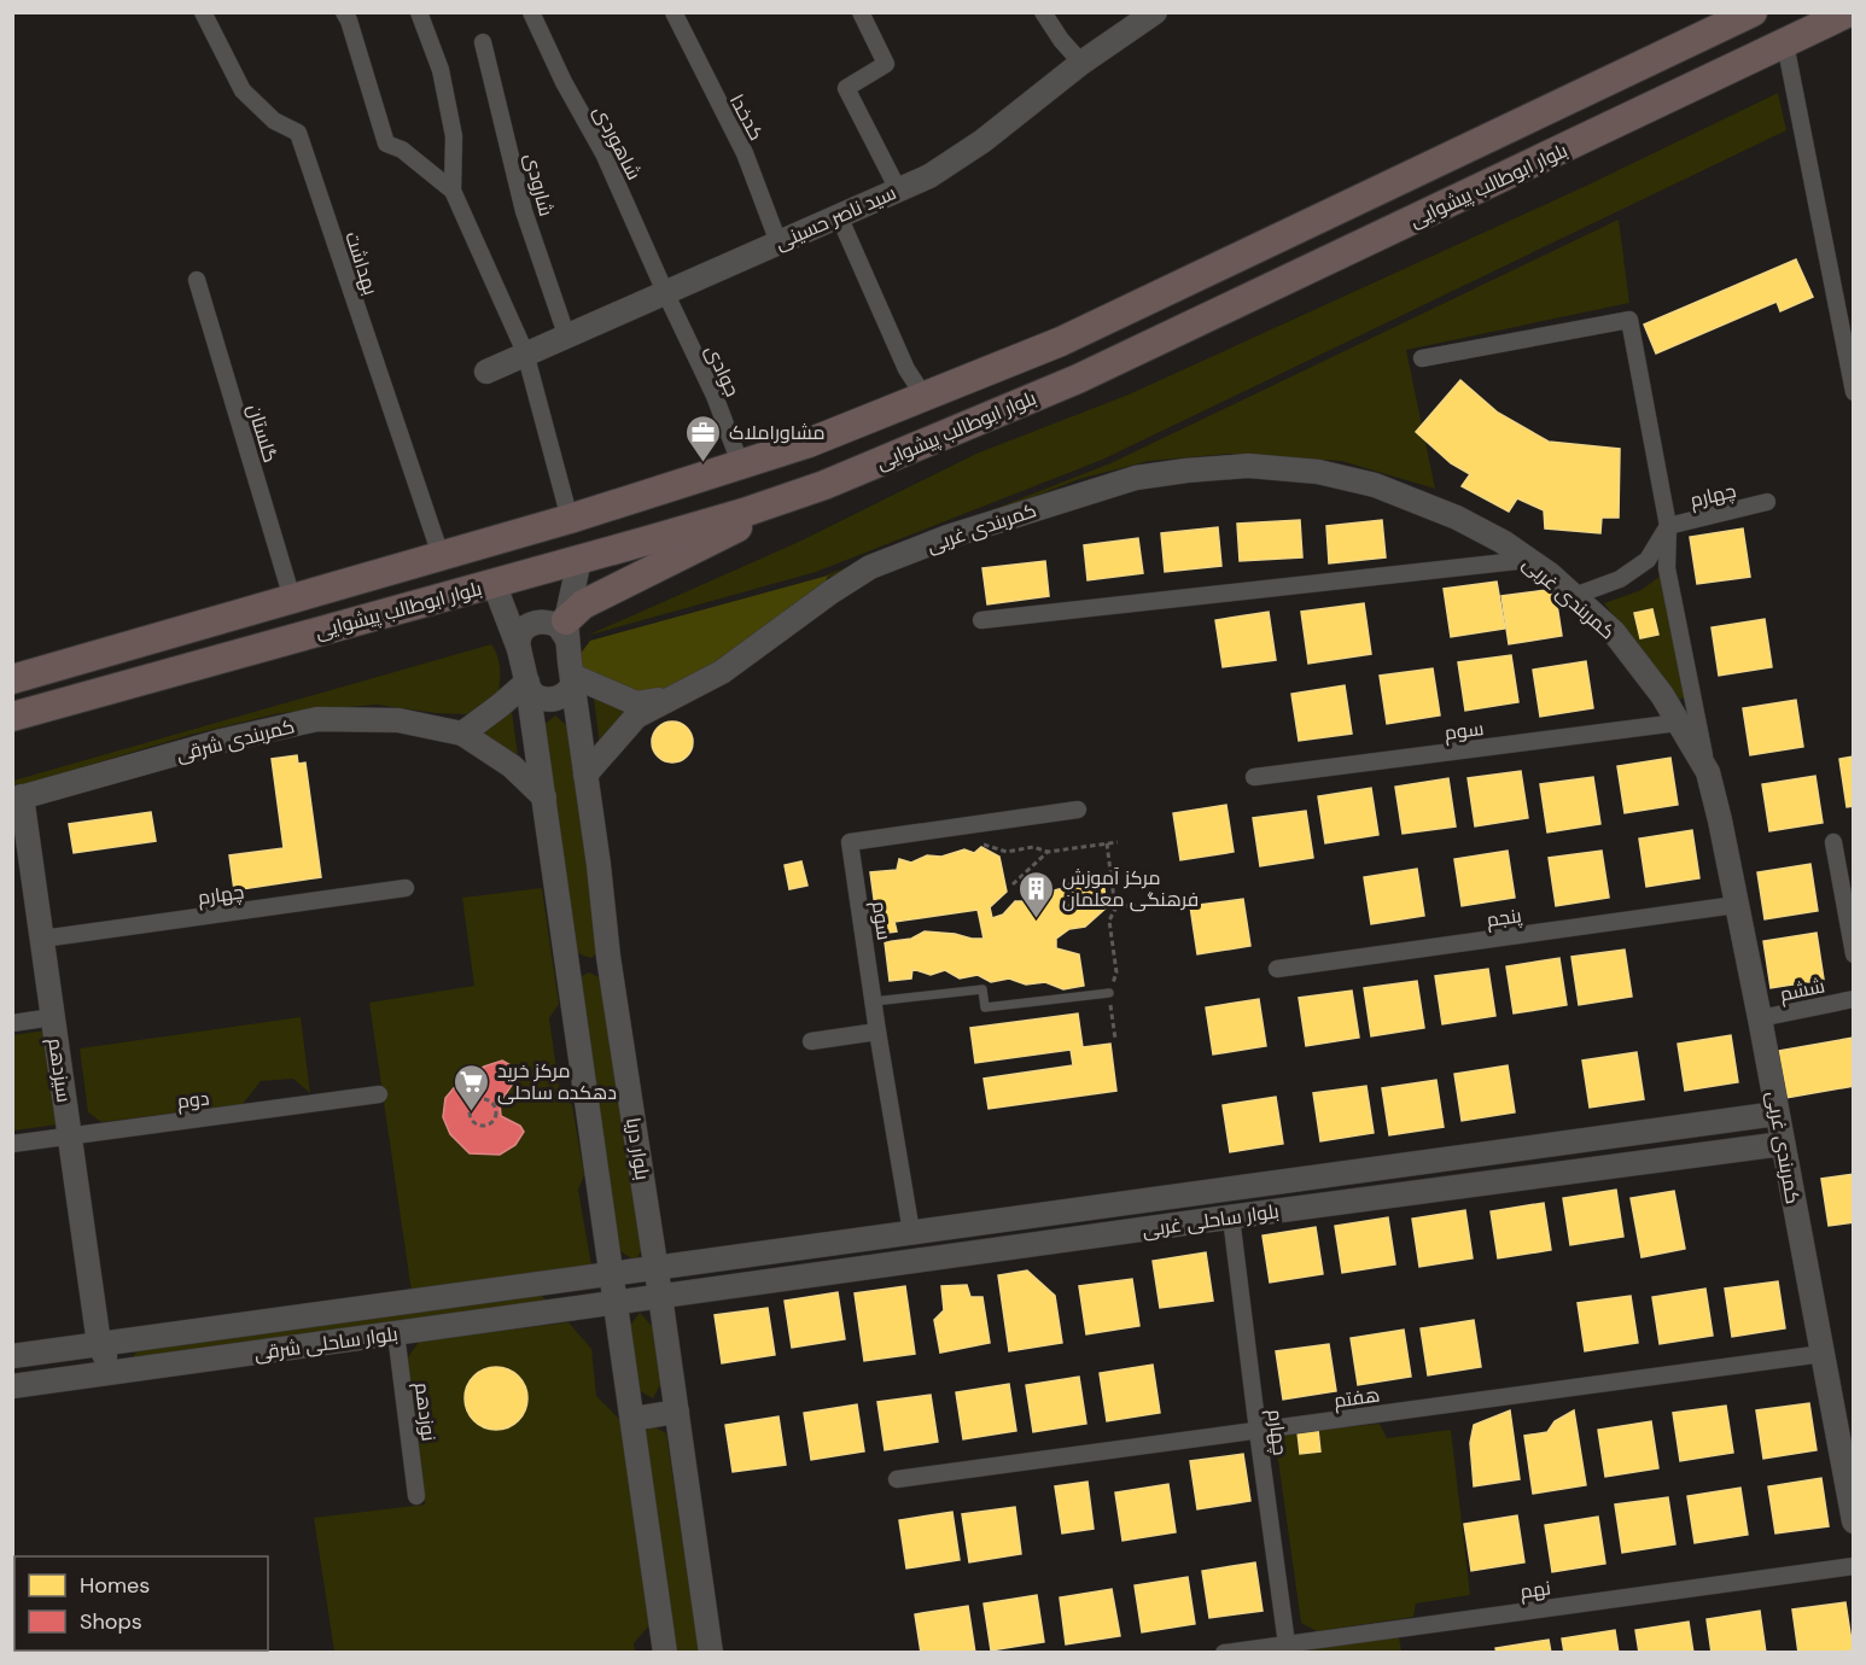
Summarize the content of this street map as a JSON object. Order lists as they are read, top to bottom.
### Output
{
  "streets": {
    "highway": ["بلوار ابوطالب پیشوایی"],
    "street": [
      "کدخدا",
      "شاهوردی",
      "شارودی",
      "سید ناصر حسینی",
      "بهداشت",
      "جوادی",
      "گلستان",
      "چهارم",
      "کمربندی غربی",
      "سوم",
      "کمربندی شرقی",
      "پنجم",
      "ششم",
      "سیزدهم",
      "دوم",
      "بلوار دریا",
      "بلوار ساحلی غربی",
      "بلوار ساحلی شرقی",
      "هفتم",
      "نوزدهم",
      "نهم"
    ]
  },
  "crossings": [
    ["کدخدا", "سید ناصر حسینی"],
    ["شاهوردی", "سید ناصر حسینی"],
    ["شاهوردی", "جوادی"],
    ["شارودی", "سید ناصر حسینی"],
    ["بلوار ابوطالب پیشوایی", "بهداشت"],
    ["بلوار ابوطالب پیشوایی", "جوادی"],
    ["بلوار ابوطالب پیشوایی", "گلستان"],
    ["بلوار ابوطالب پیشوایی", "بلوار دریا"],
    ["سید ناصر حسینی", "جوادی"],
    ["چهارم", "سیزدهم"],
    ["چهارم", "بلوار ساحلی غربی"],
    ["چهارم", "هفتم"],
    ["چهارم", "نهم"],
    ["کمربندی غربی", "سوم"],
    ["کمربندی غربی", "پنجم"],
    ["کمربندی غربی", "ششم"],
    ["کمربندی غربی", "بلوار دریا"],
    ["کمربندی غربی", "بلوار ساحلی غربی"],
    ["کمربندی غربی", "هفتم"],
    ["سوم", "بلوار ساحلی غربی"],
    ["کمربندی شرقی", "سیزدهم"],
    ["سیزدهم", "دوم"],
    ["سیزدهم", "بلوار ساحلی شرقی"],
    ["بلوار دریا", "بلوار ساحلی غربی"],
    ["بلوار دریا", "بلوار ساحلی شرقی"],
    ["بلوار ساحلی غربی", "بلوار ساحلی شرقی"],
    ["بلوار ساحلی شرقی", "نوزدهم"]
  ],
  "places": {
    "office": ["مشاوراملاک"],
    "building": ["مرکز آموزش فرهنگی معلمان"],
    "supermarket": ["مرکز خرید دهکده ساحلی"]
  },
  "legend": ["Homes", "Shops"]
}
